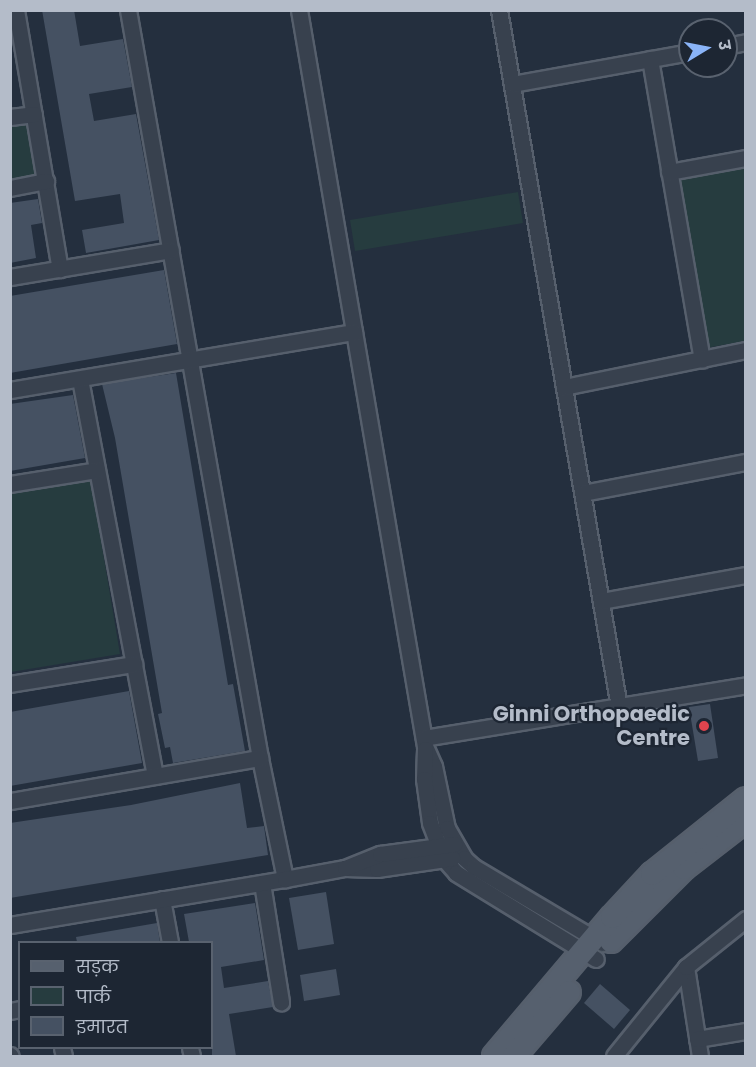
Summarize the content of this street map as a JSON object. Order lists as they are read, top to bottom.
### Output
{
  "places": ["Ginni Orthopaedic Centre"],
  "legend": ["सड़क", "पार्क", "इमारत"],
  "north": "right"
}
